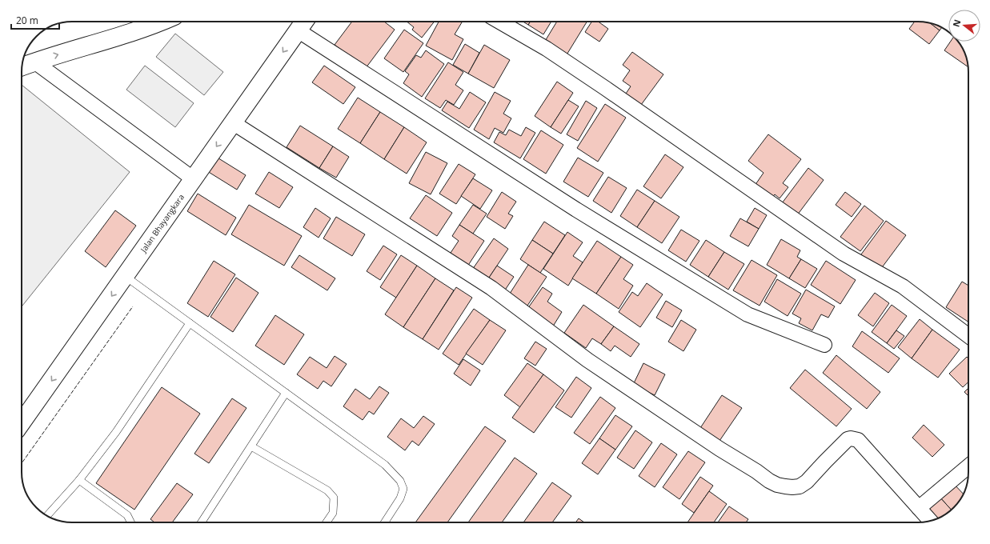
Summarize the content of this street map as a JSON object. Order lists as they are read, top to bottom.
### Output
{
  "streets": {
    "main road": ["Jalan Bhayangkara"]
  },
  "one_way": ["Jalan Bhayangkara"],
  "scale_bar": "20 m",
  "north": "left"
}
